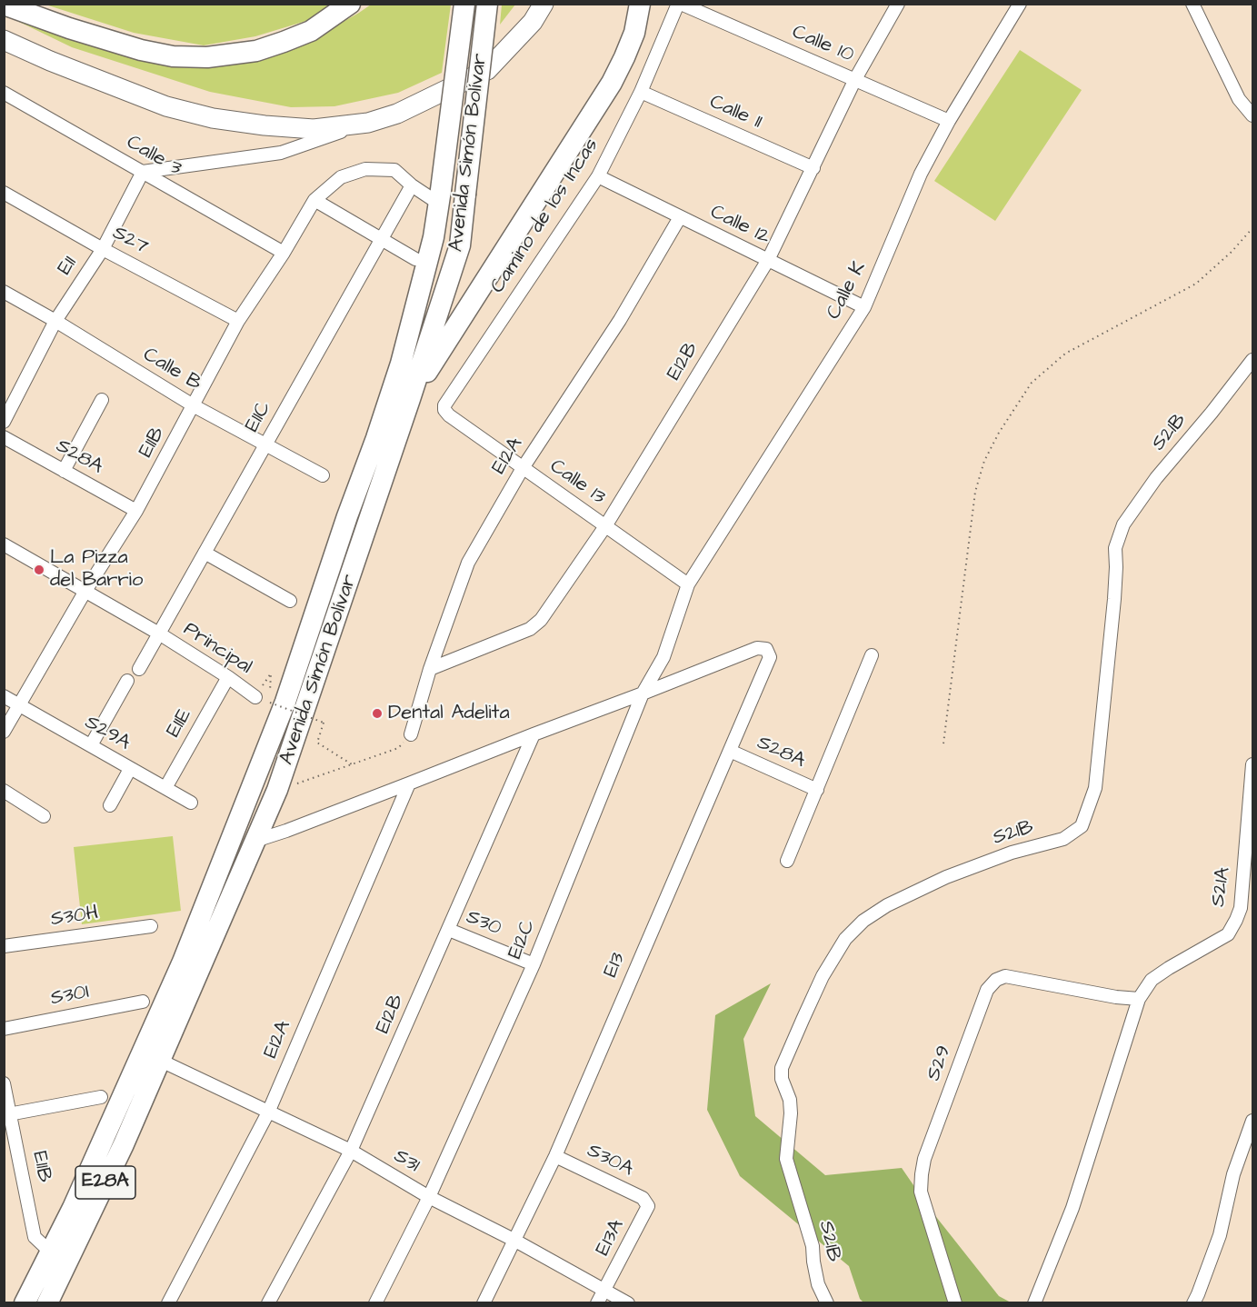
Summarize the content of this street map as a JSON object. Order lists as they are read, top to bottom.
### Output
{
  "streets": {
    "highway": ["Avenida Simón Bolívar", "E28A"],
    "street": [
      "Calle 10",
      "Calle 11",
      "Calle 3",
      "Camino de los Incas",
      "Calle 12",
      "S27",
      "E11",
      "Calle K",
      "E12B",
      "Calle B",
      "E11C",
      "S21B",
      "E11B",
      "E12A",
      "S28A",
      "Calle 13",
      "Principal",
      "E11E",
      "S29A",
      "S21A",
      "S30H",
      "S30",
      "E12C",
      "E13",
      "S30I",
      "S29",
      "S30A",
      "S31",
      "E13A"
    ]
  },
  "crossings": [
    ["Calle 10", "Camino de los Incas"],
    ["Calle 10", "Calle K"],
    ["Calle 10", "E12B"],
    ["Calle 11", "Camino de los Incas"],
    ["Calle 11", "E12B"],
    ["Avenida Simón Bolívar", "E11B"],
    ["Avenida Simón Bolívar", "S31"],
    ["Calle 3", "E11"],
    ["Calle 3", "E11B"],
    ["Camino de los Incas", "Calle 12"],
    ["Camino de los Incas", "Calle 13"],
    ["Calle 12", "Calle K"],
    ["Calle 12", "E12B"],
    ["Calle 12", "E12A"],
    ["S27", "E11"],
    ["S27", "E11B"],
    ["E11", "Calle B"],
    ["Calle K", "Calle 13"],
    ["Calle K", "E12C"],
    ["E12B", "E12A"],
    ["E12B", "Calle 13"],
    ["E12B", "S30"],
    ["E12B", "S31"],
    ["Calle B", "E11C"],
    ["Calle B", "E11B"],
    ["E11C", "E11B"],
    ["E11C", "Principal"],
    ["E11B", "S28A"],
    ["E11B", "Principal"],
    ["E11B", "S29A"],
    ["E12A", "Calle 13"],
    ["E12A", "S31"],
    ["S28A", "E13"],
    ["Calle 13", "E12C"],
    ["Principal", "E11E"],
    ["E11E", "S29A"],
    ["S21A", "S29"],
    ["S30", "E12C"],
    ["E12C", "E13"],
    ["E12C", "S31"],
    ["E13", "S30A"],
    ["E13", "S31"],
    ["S30A", "E13A"],
    ["S31", "E13A"]
  ],
  "places": ["La Pizza del Barrio", "Dental Adelita"]
}
